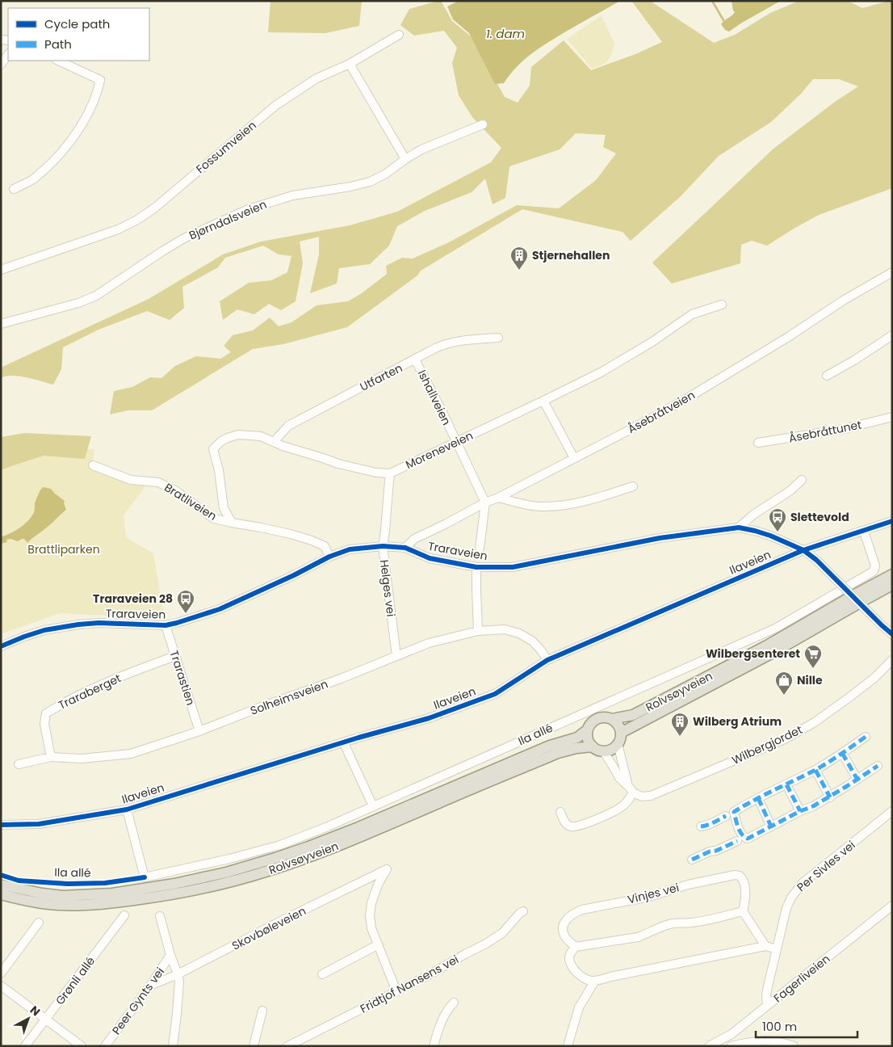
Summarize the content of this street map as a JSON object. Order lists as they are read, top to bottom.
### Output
{
  "streets": {
    "main road": ["Rolvsøyveien"],
    "street": [
      "Fossumveien",
      "Bjørndalsveien",
      "Utfarten",
      "Ishallveien",
      "Åsebråtveien",
      "Åsebråttunet",
      "Moreneveien",
      "Bratliveien",
      "Traraveien",
      "Ilaveien",
      "Helges vei",
      "Trarastien",
      "Traraberget",
      "Solheimsveien",
      "Ila allé",
      "Wilbergjordet",
      "Per Sivles vei",
      "Vinjes vei",
      "Skovbøleveien",
      "Fagerliveien",
      "Grønli allé",
      "Fridtjof Nansens vei",
      "Peer Gynts vei"
    ]
  },
  "crossings": [
    ["Utfarten", "Ishallveien"],
    ["Ishallveien", "Åsebråtveien"],
    ["Ishallveien", "Moreneveien"],
    ["Åsebråtveien", "Traraveien"],
    ["Moreneveien", "Helges vei"],
    ["Bratliveien", "Traraveien"],
    ["Traraveien", "Ilaveien"],
    ["Traraveien", "Helges vei"],
    ["Traraveien", "Trarastien"],
    ["Ilaveien", "Solheimsveien"],
    ["Ilaveien", "Ila allé"],
    ["Helges vei", "Solheimsveien"],
    ["Trarastien", "Traraberget"],
    ["Trarastien", "Solheimsveien"],
    ["Traraberget", "Solheimsveien"],
    ["Per Sivles vei", "Fagerliveien"],
    ["Skovbøleveien", "Peer Gynts vei"]
  ],
  "water": ["1. dam"],
  "parks": ["Brattliparken"],
  "places": {
    "building": ["Stjernehallen", "Wilberg Atrium"],
    "bus stop": ["Slettevold", "Traraveien 28"],
    "supermarket": ["Wilbergsenteret"],
    "shop": ["Nille"]
  },
  "legend": ["Cycle path", "Path"],
  "scale_bar": "100 m",
  "north": "top right"
}
